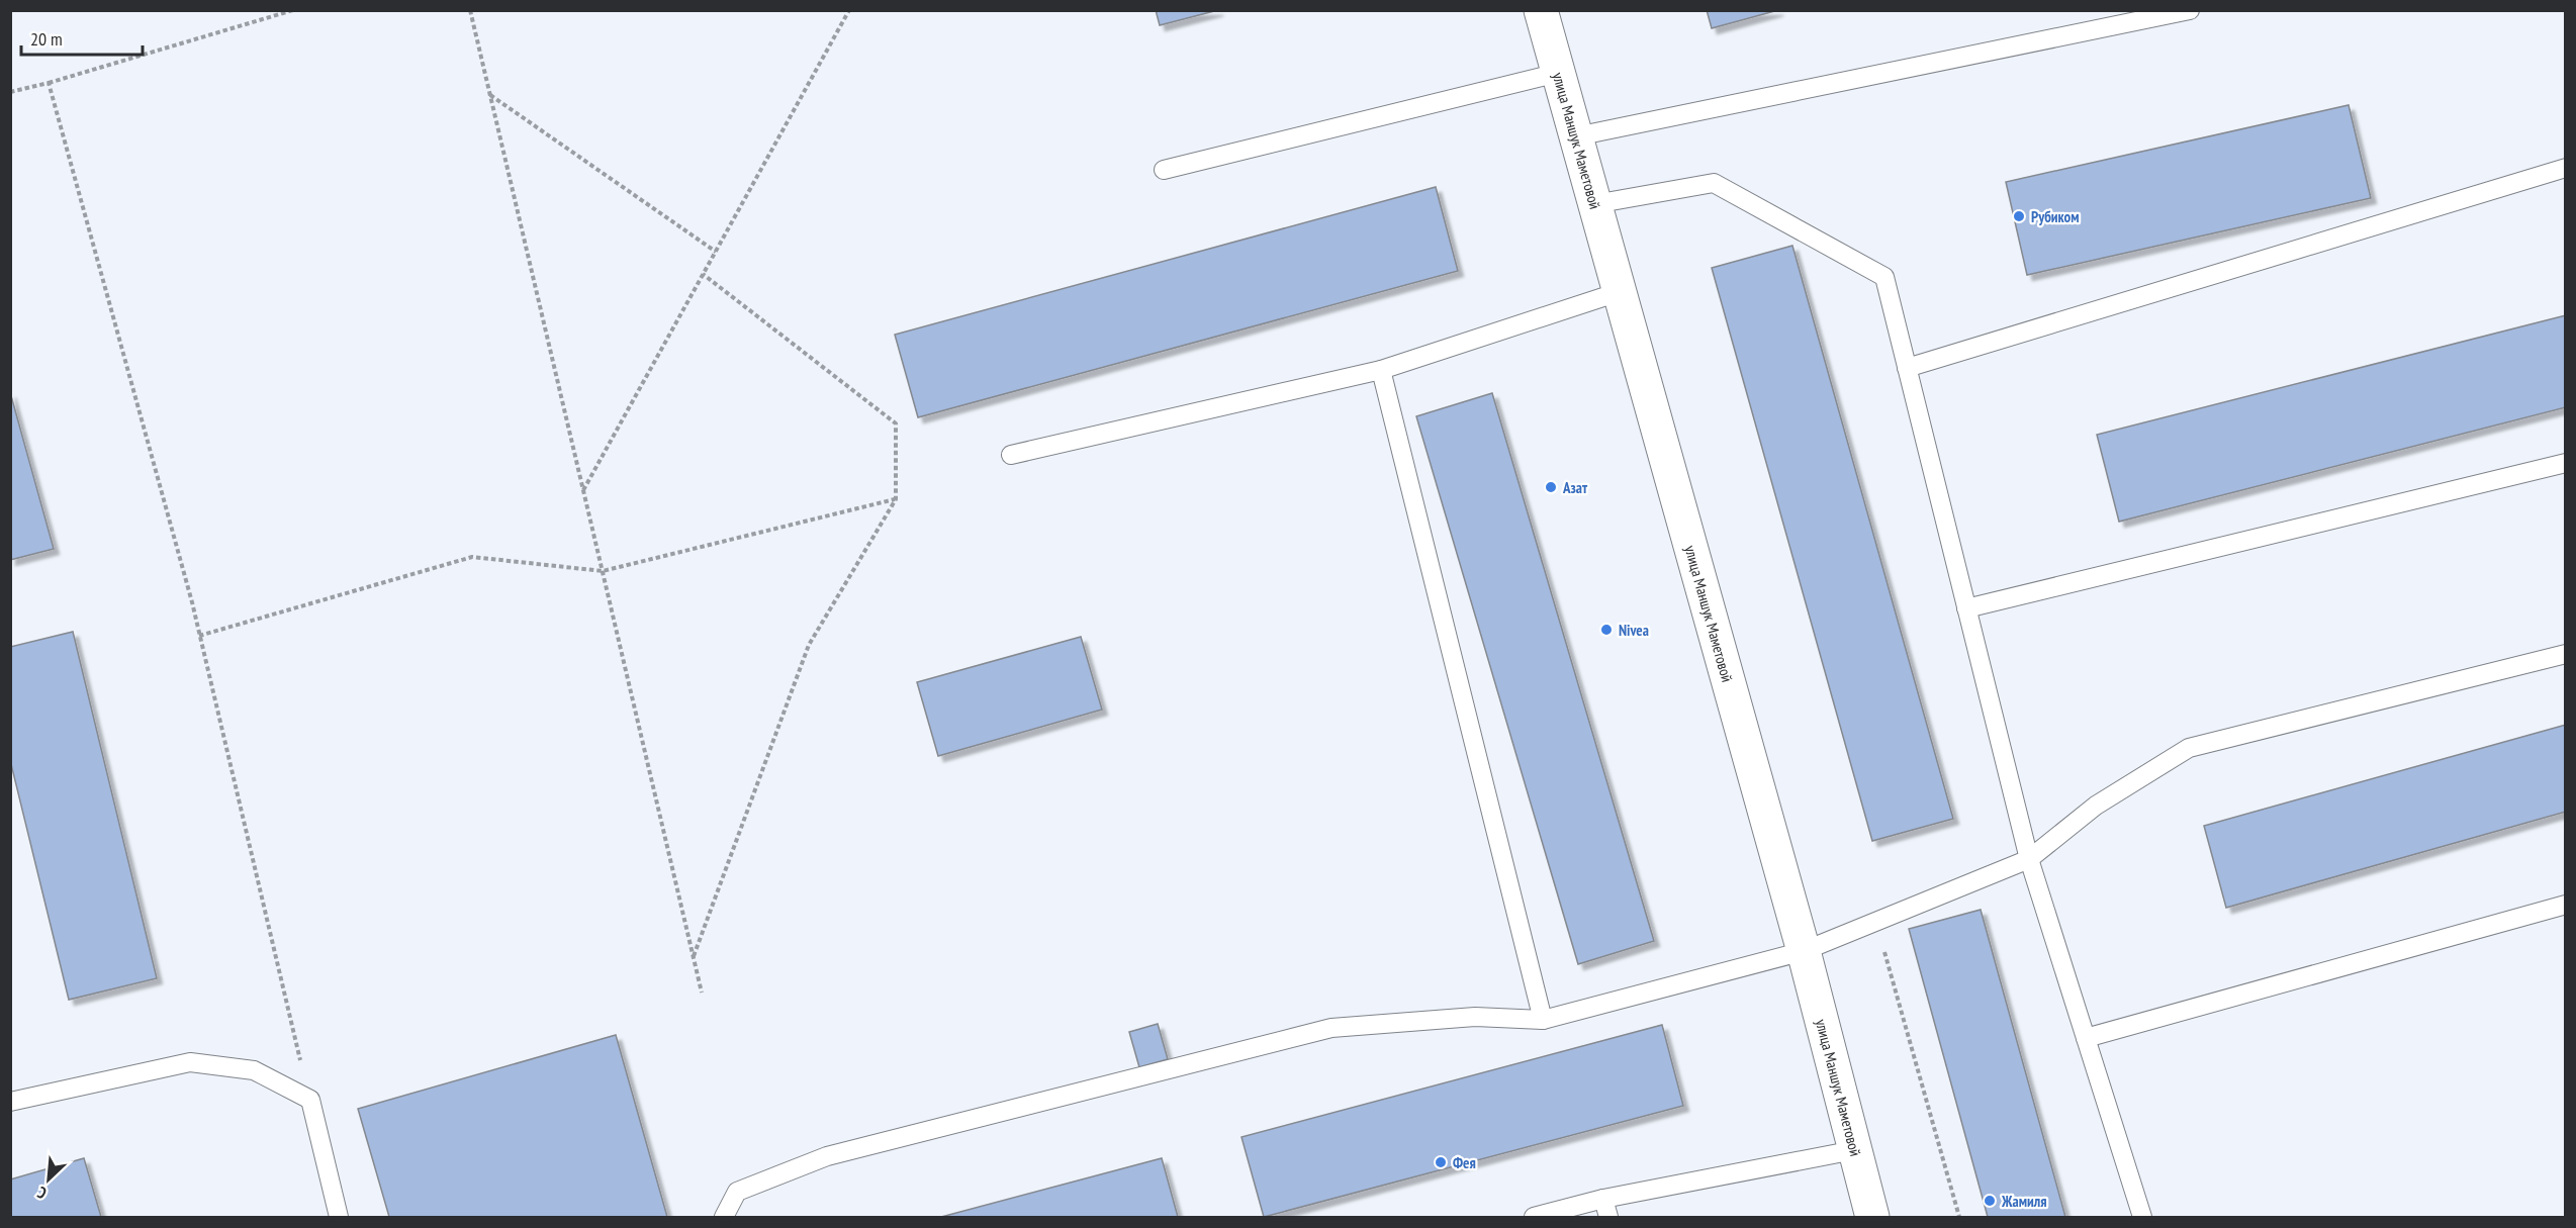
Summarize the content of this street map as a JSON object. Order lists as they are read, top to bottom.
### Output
{
  "streets": {
    "street": ["улица Маншук Маметовой"]
  },
  "places": [
    "Рубиком",
    "Азат",
    "Nivea",
    "Фея",
    "Жамиля"
  ],
  "scale_bar": "20 m",
  "north": "bottom left"
}
